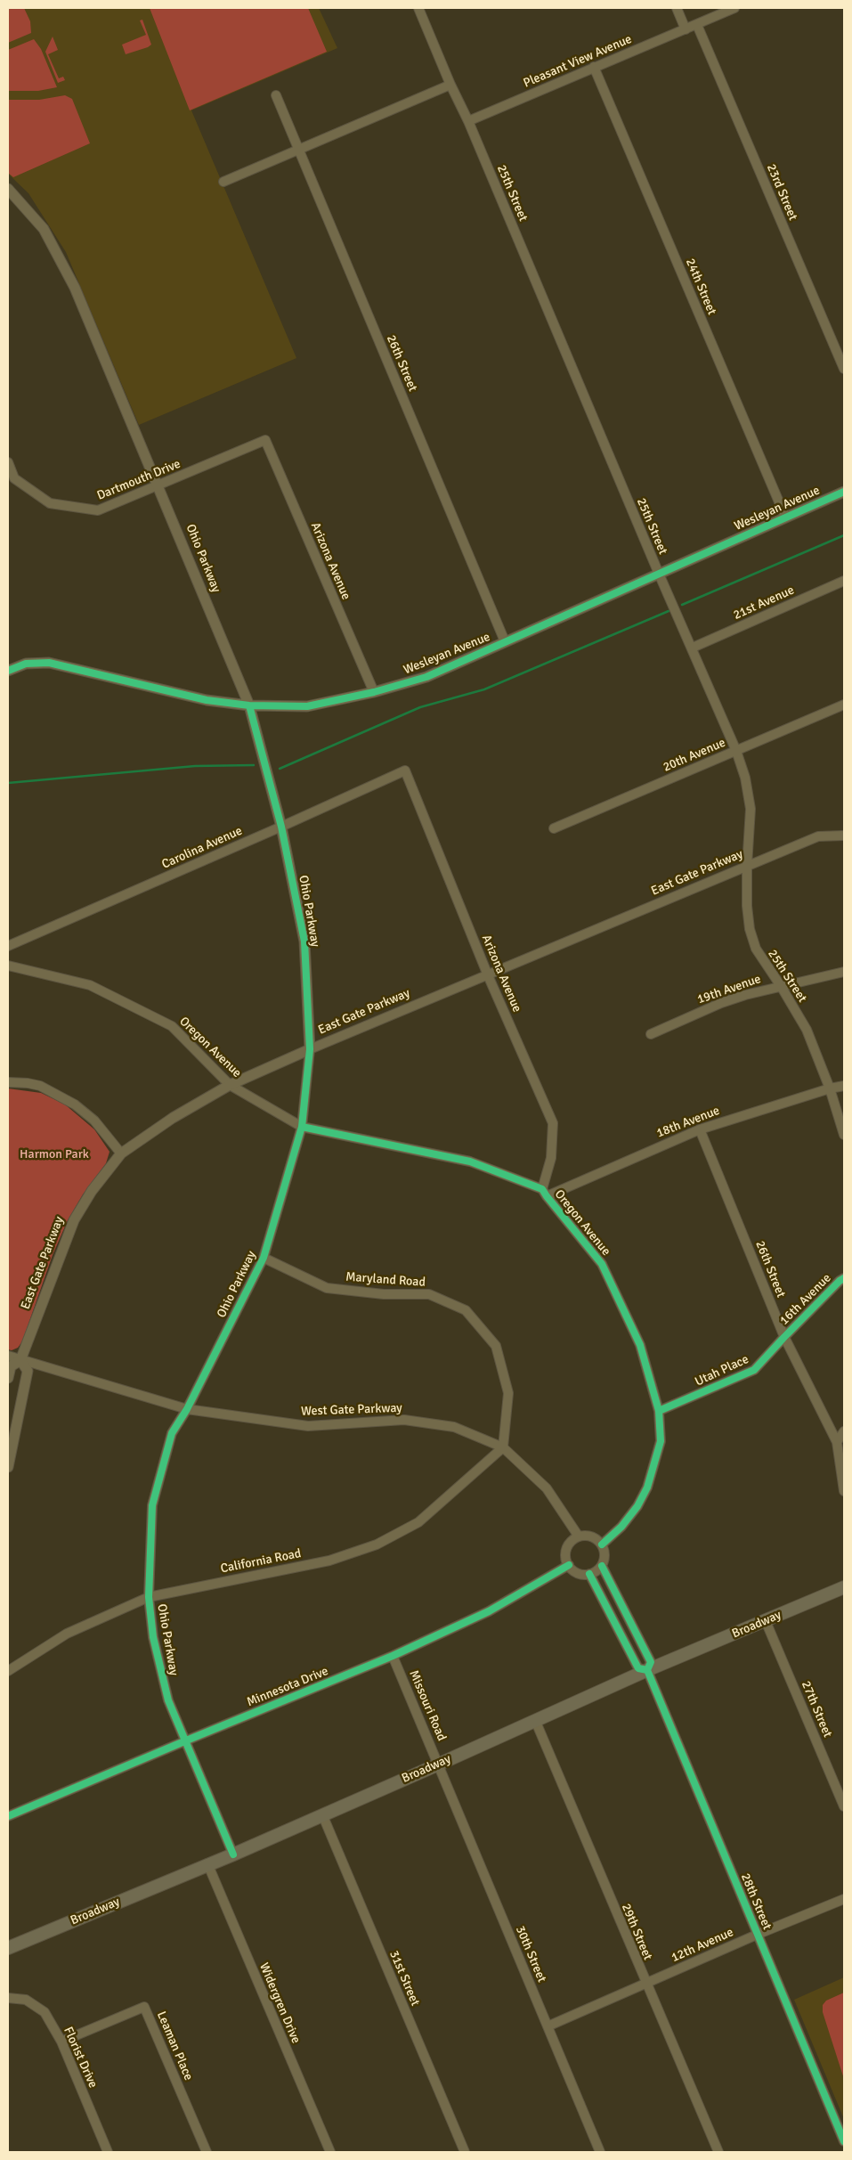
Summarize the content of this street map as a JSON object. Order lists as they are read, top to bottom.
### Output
{
  "streets": {
    "main road": ["Broadway"],
    "street": [
      "Pleasant View Avenue",
      "23rd Street",
      "25th Street",
      "24th Street",
      "26th Street",
      "Dartmouth Drive",
      "Wesleyan Avenue",
      "Ohio Parkway",
      "Arizona Avenue",
      "21st Avenue",
      "20th Avenue",
      "Carolina Avenue",
      "East Gate Parkway",
      "19th Avenue",
      "Oregon Avenue",
      "18th Avenue",
      "Maryland Road",
      "16th Avenue",
      "Utah Place",
      "West Gate Parkway",
      "California Road",
      "Minnesota Drive",
      "Missouri Road",
      "27th Street",
      "28th Street",
      "29th Street",
      "12th Avenue",
      "30th Street",
      "31st Street",
      "Widergren Drive",
      "Leaman Place",
      "Florist Drive"
    ]
  },
  "crossings": [
    ["Pleasant View Avenue", "23rd Street"],
    ["Pleasant View Avenue", "25th Street"],
    ["Pleasant View Avenue", "24th Street"],
    ["25th Street", "Wesleyan Avenue"],
    ["25th Street", "21st Avenue"],
    ["25th Street", "20th Avenue"],
    ["25th Street", "East Gate Parkway"],
    ["25th Street", "19th Avenue"],
    ["25th Street", "18th Avenue"],
    ["24th Street", "Wesleyan Avenue"],
    ["26th Street", "Wesleyan Avenue"],
    ["26th Street", "18th Avenue"],
    ["26th Street", "16th Avenue"],
    ["26th Street", "Utah Place"],
    ["Dartmouth Drive", "Ohio Parkway"],
    ["Dartmouth Drive", "Arizona Avenue"],
    ["Wesleyan Avenue", "Ohio Parkway"],
    ["Wesleyan Avenue", "Arizona Avenue"],
    ["Ohio Parkway", "Carolina Avenue"],
    ["Ohio Parkway", "East Gate Parkway"],
    ["Ohio Parkway", "Oregon Avenue"],
    ["Ohio Parkway", "Maryland Road"],
    ["Ohio Parkway", "West Gate Parkway"],
    ["Ohio Parkway", "California Road"],
    ["Ohio Parkway", "Broadway"],
    ["Ohio Parkway", "Minnesota Drive"],
    ["Arizona Avenue", "Carolina Avenue"],
    ["Arizona Avenue", "East Gate Parkway"],
    ["Arizona Avenue", "Oregon Avenue"],
    ["Arizona Avenue", "18th Avenue"],
    ["East Gate Parkway", "Oregon Avenue"],
    ["East Gate Parkway", "West Gate Parkway"],
    ["Oregon Avenue", "18th Avenue"],
    ["Oregon Avenue", "Utah Place"],
    ["Oregon Avenue", "West Gate Parkway"],
    ["Oregon Avenue", "Minnesota Drive"],
    ["Maryland Road", "West Gate Parkway"],
    ["Maryland Road", "California Road"],
    ["16th Avenue", "Utah Place"],
    ["West Gate Parkway", "California Road"],
    ["West Gate Parkway", "Minnesota Drive"],
    ["Broadway", "Missouri Road"],
    ["Broadway", "27th Street"],
    ["Broadway", "28th Street"],
    ["Broadway", "29th Street"],
    ["Broadway", "30th Street"],
    ["Broadway", "31st Street"],
    ["Broadway", "Widergren Drive"],
    ["Minnesota Drive", "Missouri Road"],
    ["Missouri Road", "30th Street"],
    ["28th Street", "12th Avenue"],
    ["29th Street", "12th Avenue"],
    ["12th Avenue", "30th Street"],
    ["Leaman Place", "Florist Drive"]
  ],
  "parks": ["Harmon Park"]
}
